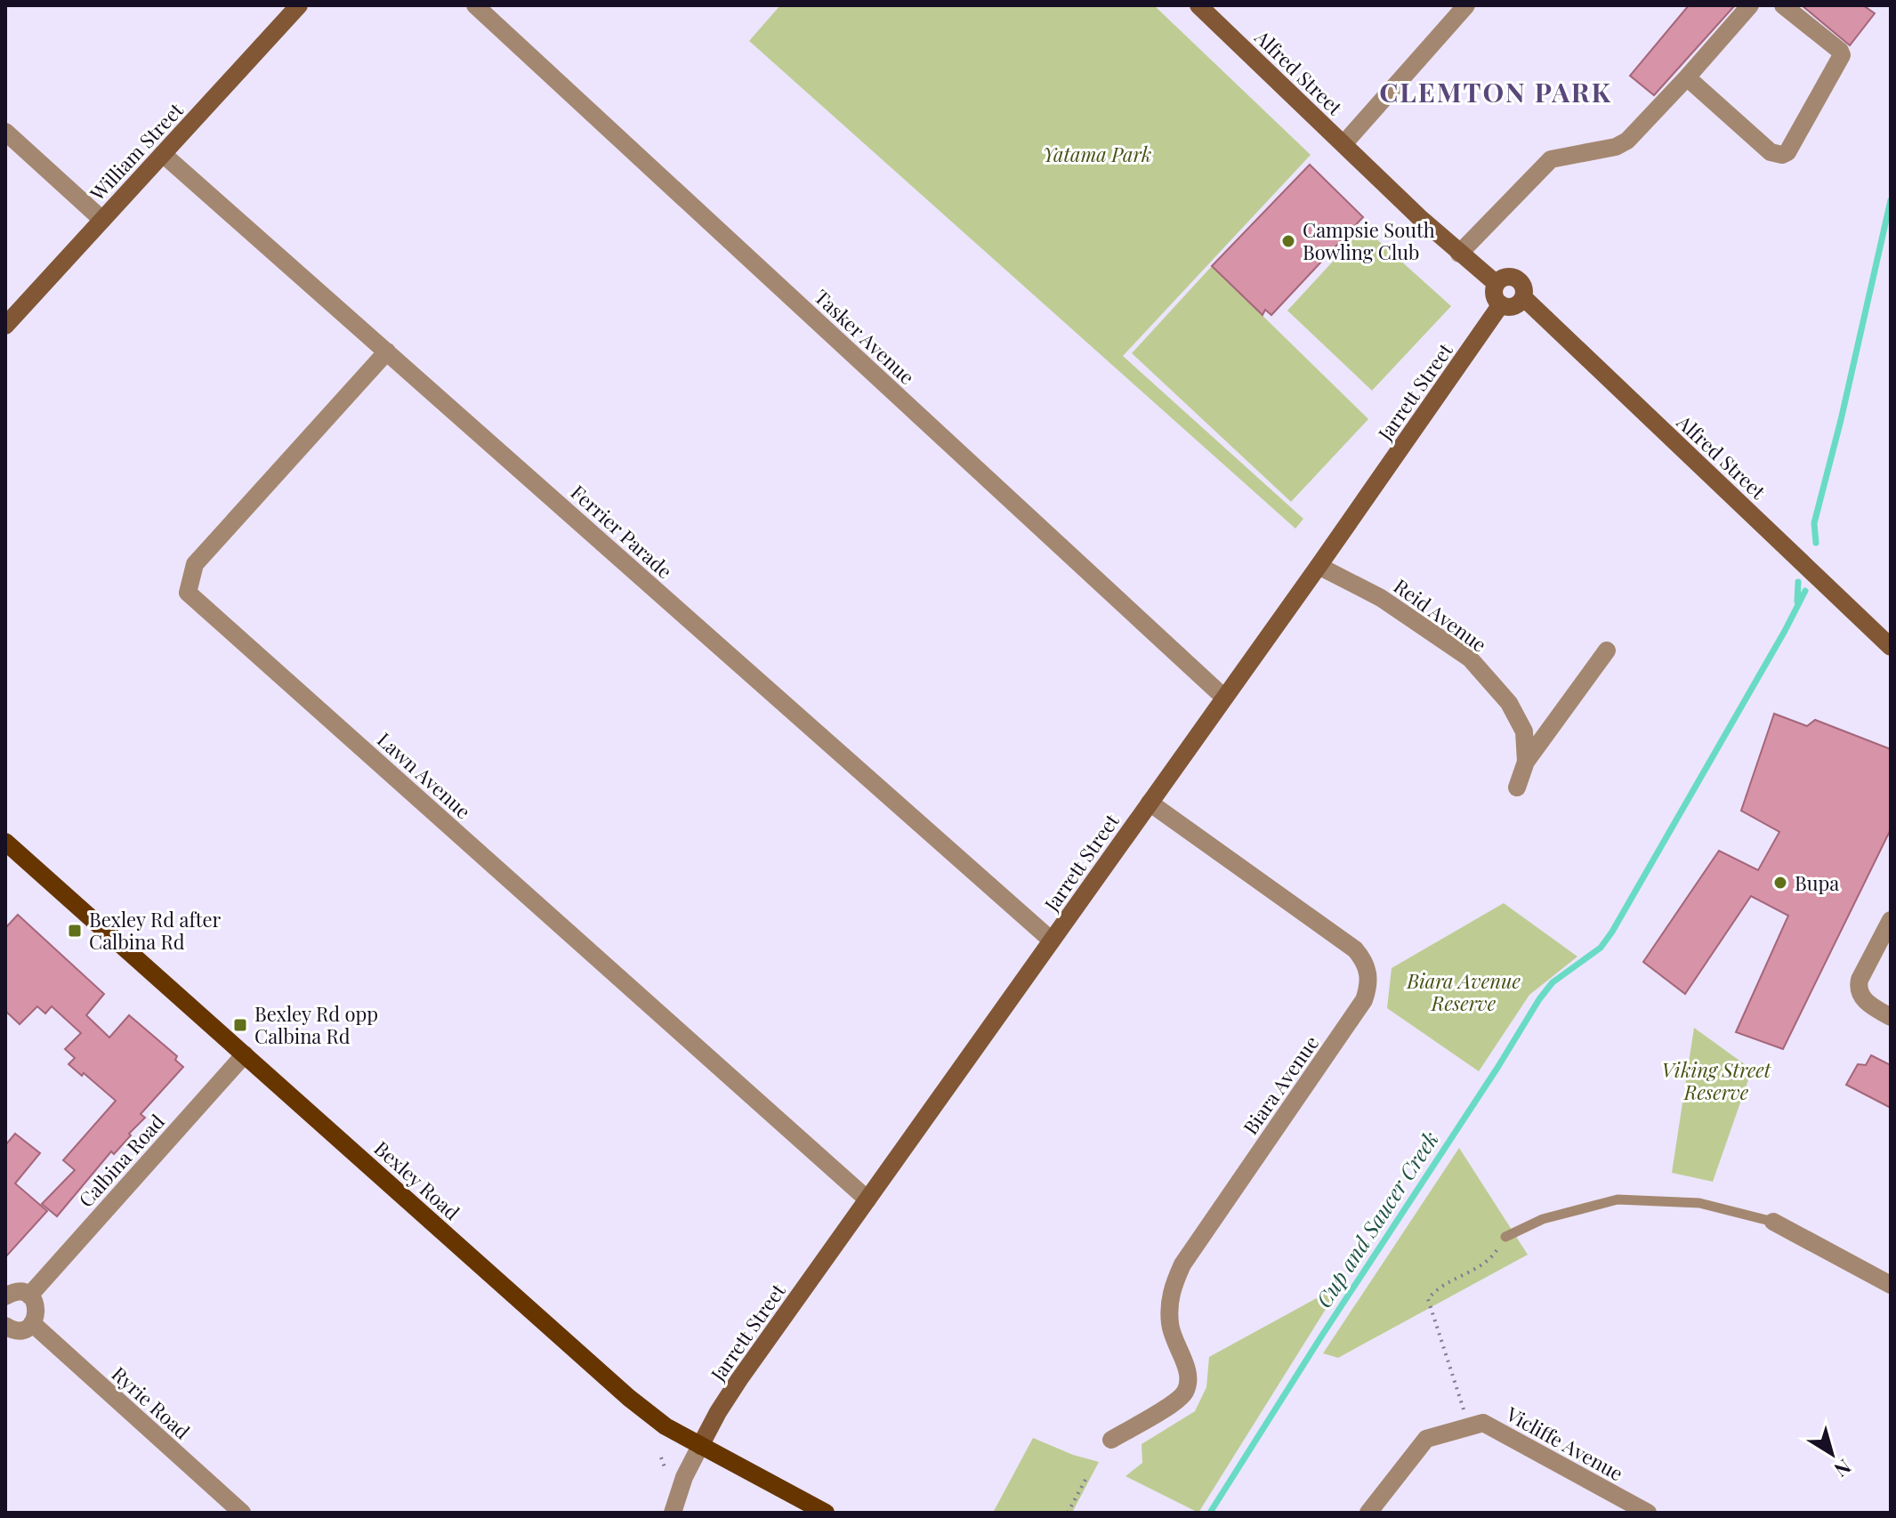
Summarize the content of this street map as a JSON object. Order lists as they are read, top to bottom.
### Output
{
  "streets": {
    "main road": ["Bexley Road"],
    "street": [
      "Alfred Street",
      "William Street",
      "Tasker Avenue",
      "Jarrett Street",
      "Ferrier Parade",
      "Reid Avenue",
      "Lawn Avenue",
      "Biara Avenue",
      "Calbina Road",
      "Ryrie Road",
      "Vicliffe Avenue"
    ]
  },
  "crossings": [
    ["Alfred Street", "Jarrett Street"],
    ["William Street", "Ferrier Parade"],
    ["Tasker Avenue", "Jarrett Street"],
    ["Jarrett Street", "Ferrier Parade"],
    ["Jarrett Street", "Reid Avenue"],
    ["Jarrett Street", "Lawn Avenue"],
    ["Jarrett Street", "Biara Avenue"],
    ["Jarrett Street", "Bexley Road"],
    ["Ferrier Parade", "Lawn Avenue"],
    ["Calbina Road", "Bexley Road"]
  ],
  "districts": ["CLEMTON PARK"],
  "water": ["Cup and Saucer Creek"],
  "parks": ["Yatama Park", "Biara Avenue Reserve", "Viking Street Reserve"],
  "places": {
    "other": ["Campsie South Bowling Club", "Bupa"],
    "transit": ["Bexley Rd after Calbina Rd", "Bexley Rd opp Calbina Rd"]
  },
  "north": "bottom right"
}
